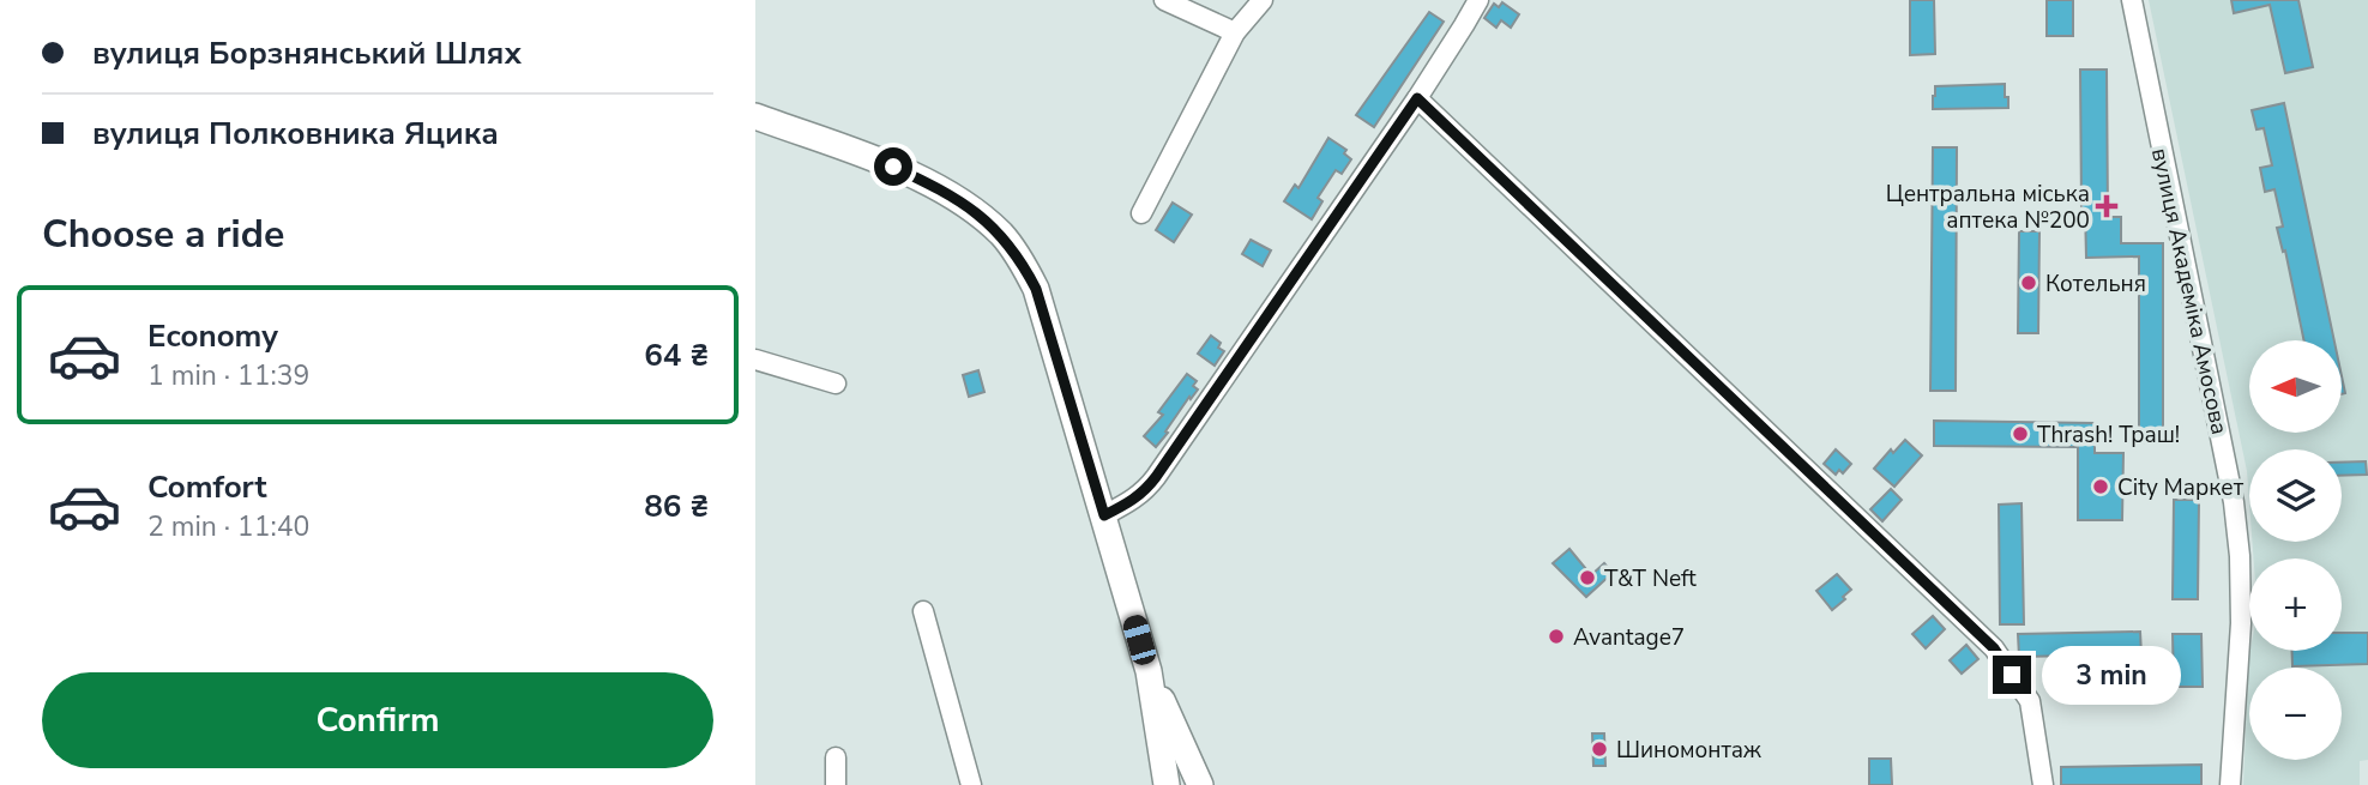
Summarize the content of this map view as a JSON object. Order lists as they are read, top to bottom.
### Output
{
  "streets": {
    "street": ["вулиця Академіка Амосова"]
  },
  "places": {
    "health": ["Центральна міська аптека №200"],
    "other": [
      "Котельня",
      "Thrash! Траш!",
      "City Маркет",
      "T&T Neft",
      "Avantage7",
      "Шиномонтаж"
    ]
  },
  "north": "left",
  "page": {
    "banner": ["вулиця Борзнянський Шлях", "вулиця Полковника Яцика"],
    "heading": "Choose a ride",
    "list": [
      {
        "name": "Economy",
        "note": "1 min · 11:39",
        "value": "64 ₴"
      },
      {
        "name": "Comfort",
        "note": "2 min · 11:40",
        "value": "86 ₴"
      }
    ],
    "map_buttons": ["+", "−"],
    "bubble": "3 min",
    "buttons": "Confirm"
  }
}
